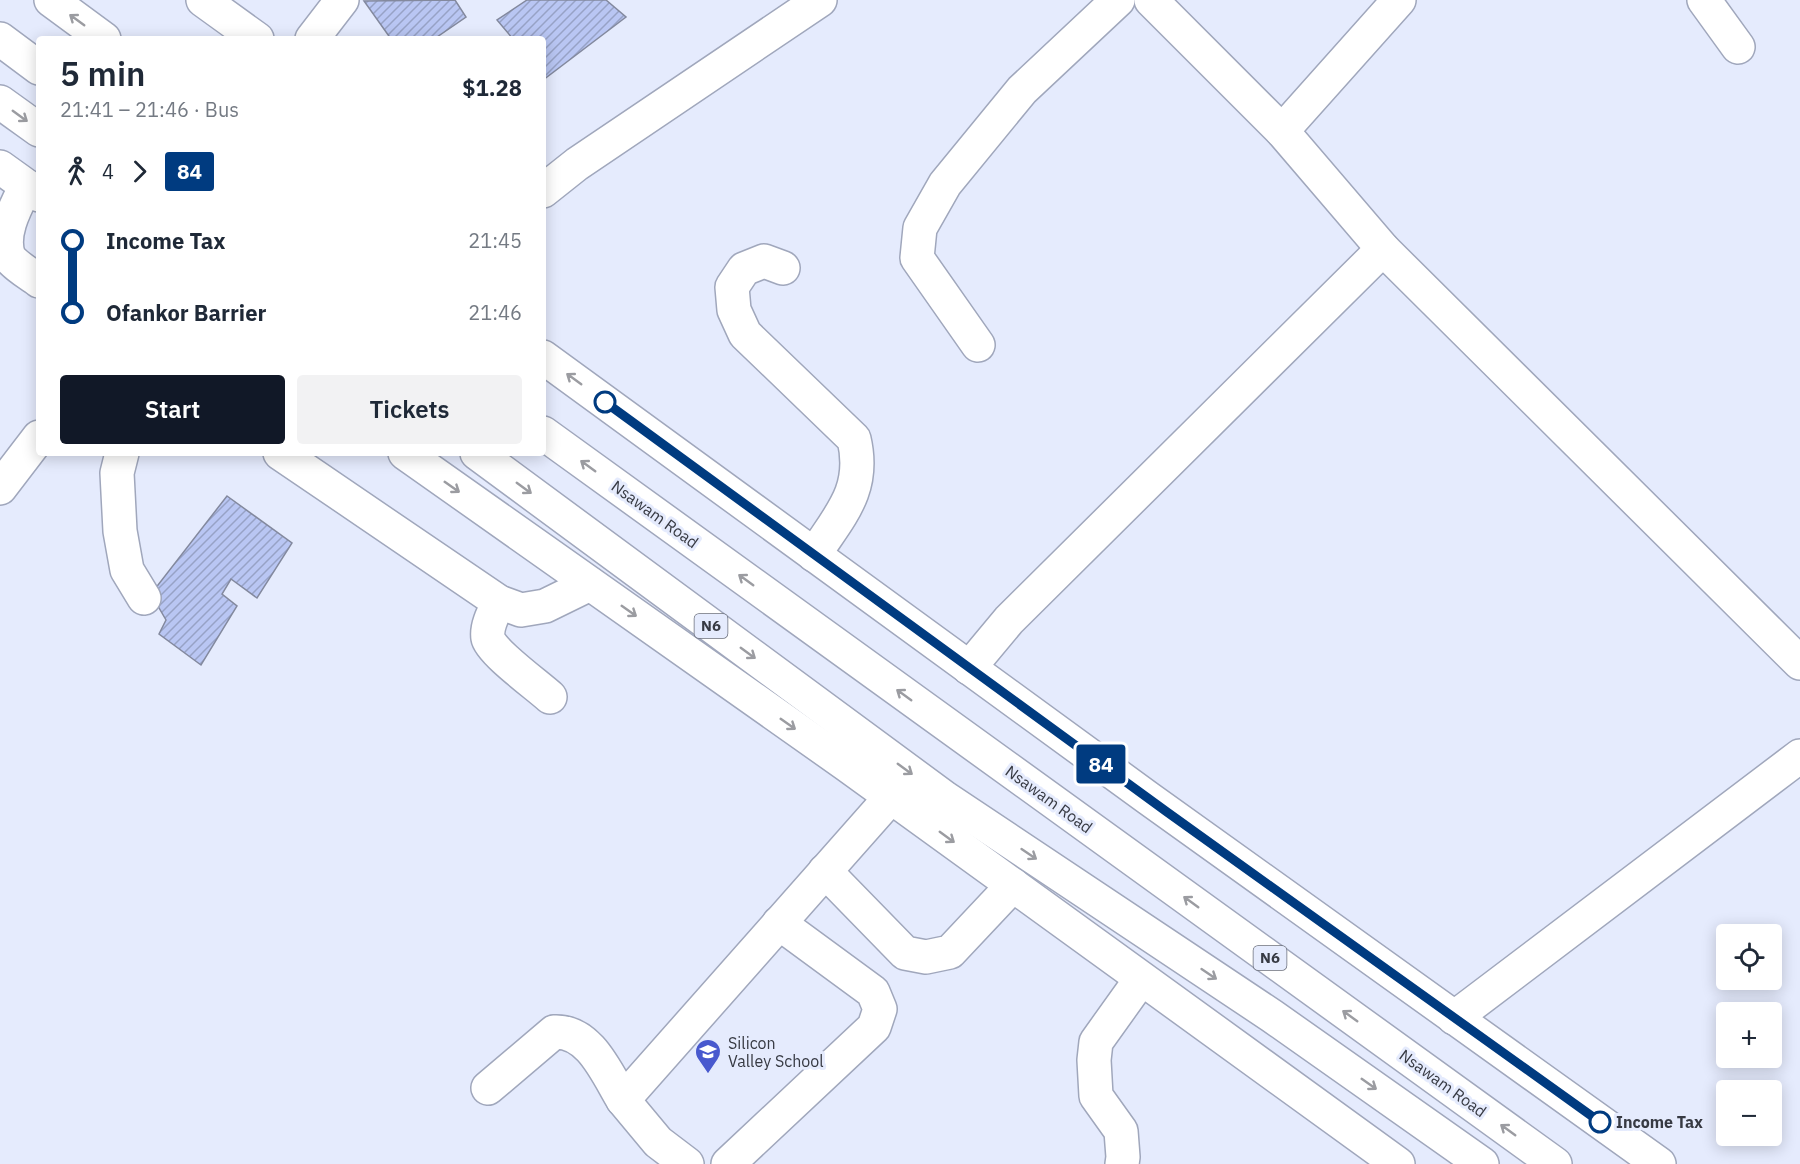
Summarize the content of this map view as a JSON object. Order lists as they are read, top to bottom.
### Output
{
  "streets": {
    "main road": ["Nsawam Road", "N6"]
  },
  "places": {
    "school or university": ["Silicon Valley School"],
    "other": ["Income Tax"]
  },
  "lines": ["bus line 84"],
  "page": {
    "on_map": "84",
    "heading": ["5 min", "21:41 – 21:46 · Bus", "$1.28"],
    "legs": ["4", "84"],
    "list": [
      {
        "name": "Income Tax",
        "value": "21:45"
      },
      {
        "name": "Ofankor Barrier",
        "value": "21:46"
      }
    ],
    "buttons": ["Start", "Tickets"],
    "map_buttons": ["+", "−"]
  }
}
